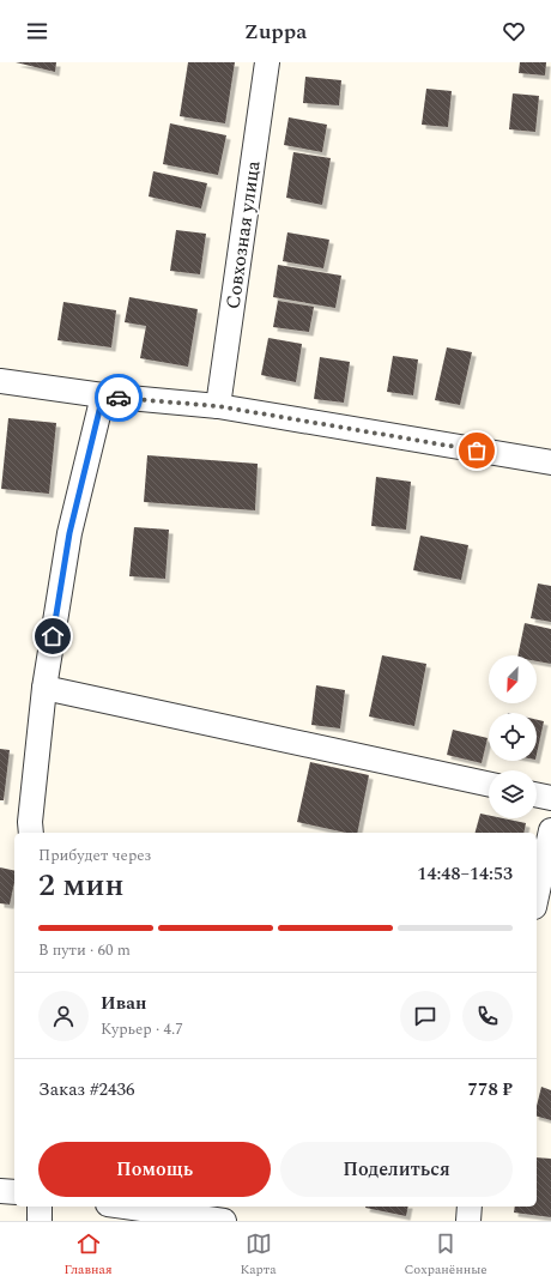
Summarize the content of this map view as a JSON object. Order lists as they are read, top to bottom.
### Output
{
  "streets": {
    "street": ["Совхозная улица"]
  },
  "north": "bottom left",
  "page": {
    "header": "Zuppa",
    "heading": ["2 мин", "Прибудет через", "14:48–14:53"],
    "panel": [
      "Иван",
      "Курьер · 4.7",
      "Заказ #2436",
      "778 ₽"
    ],
    "bar": "В пути · 60 m",
    "buttons": ["Помощь", "Поделиться"],
    "tabs": ["Главная", "Карта", "Сохранённые"]
  }
}
